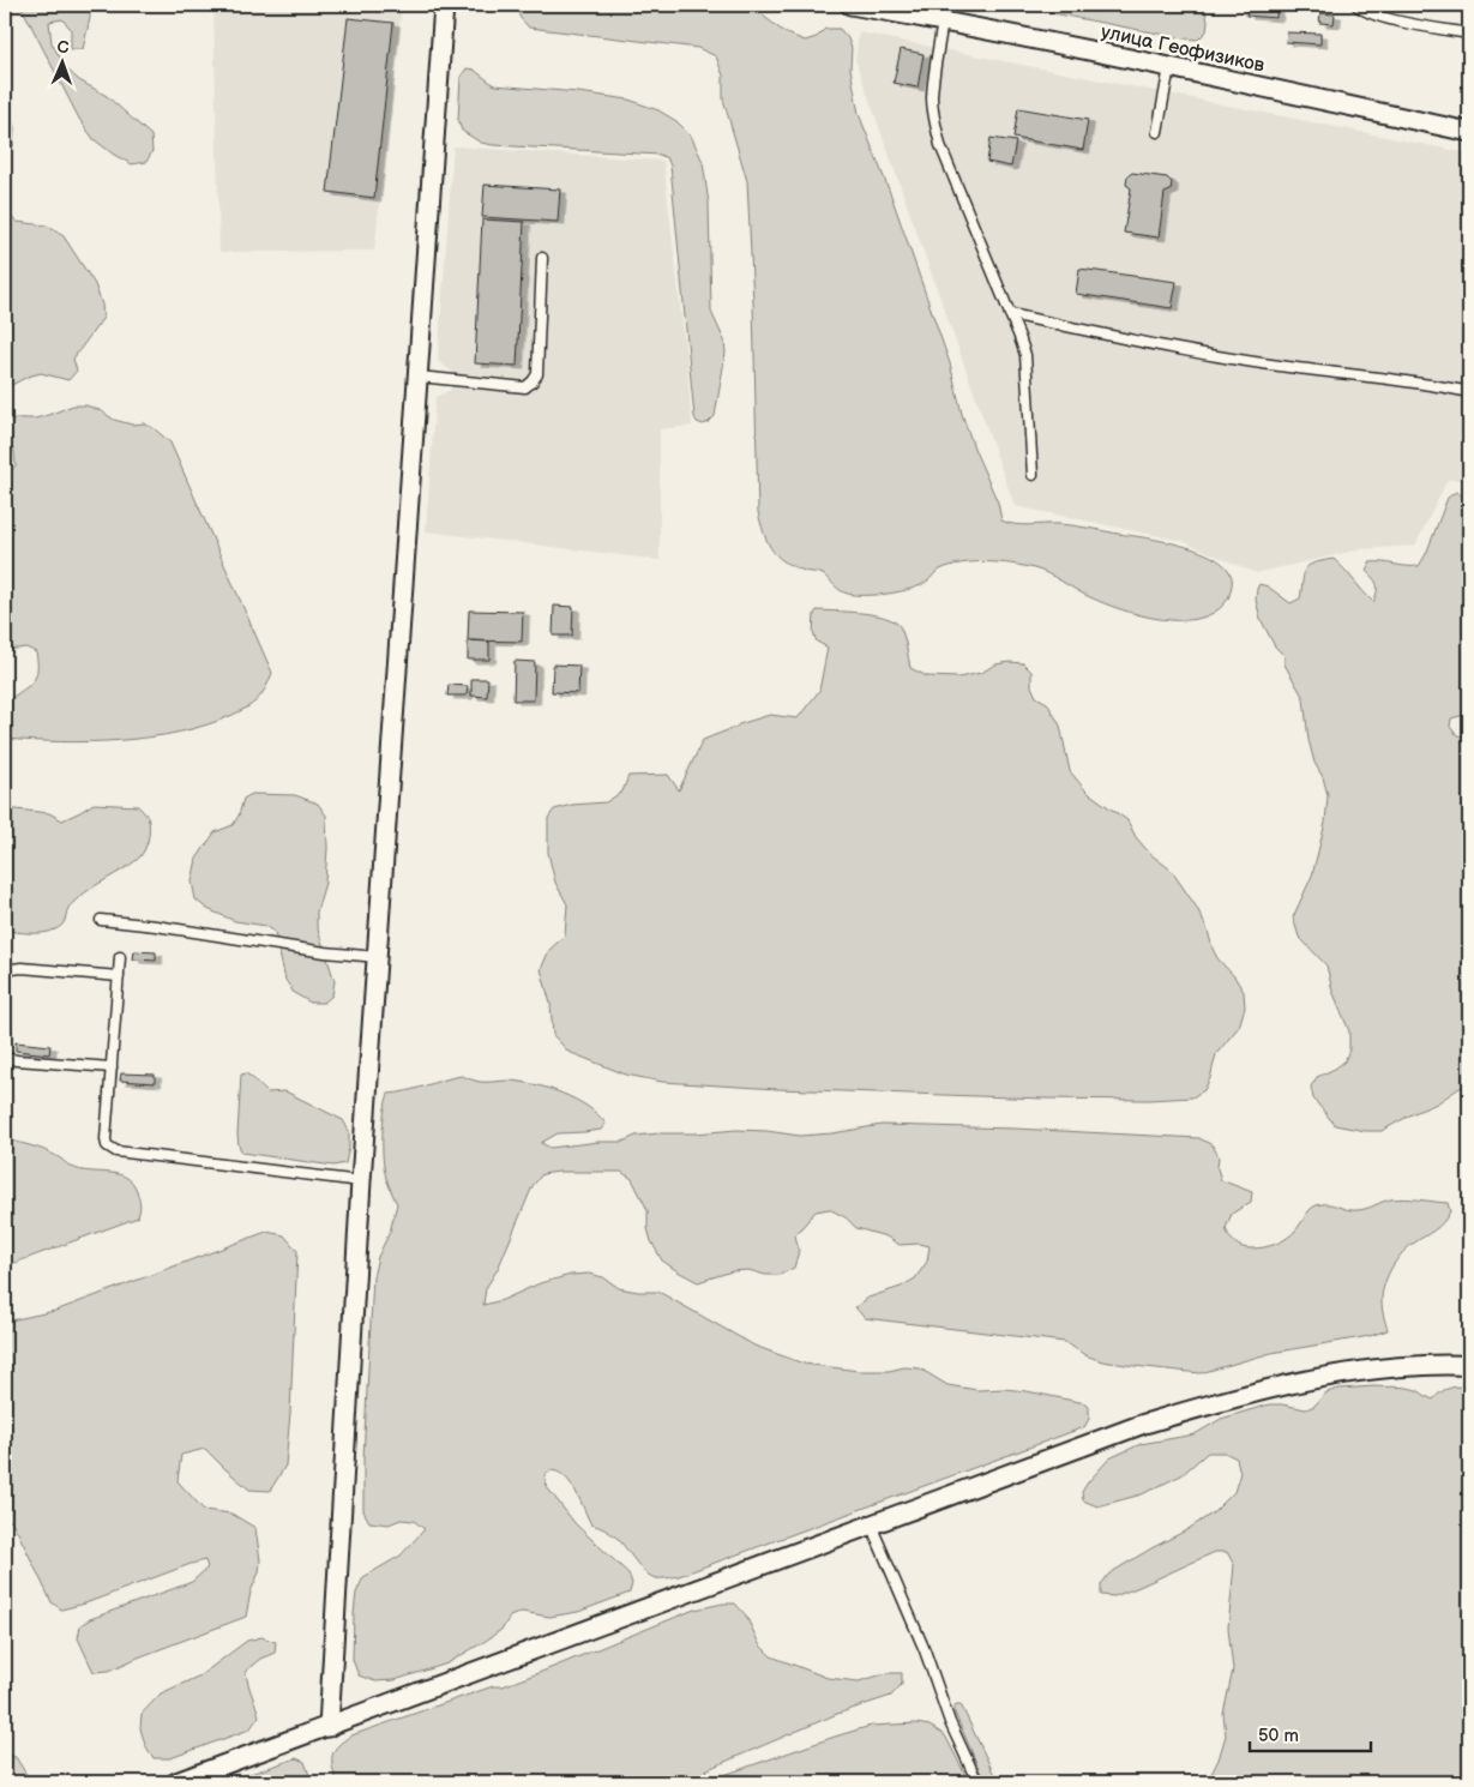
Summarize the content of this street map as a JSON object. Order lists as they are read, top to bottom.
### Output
{
  "streets": {
    "street": ["улица Геофизиков"]
  },
  "scale_bar": "50 m",
  "north": "top"
}
